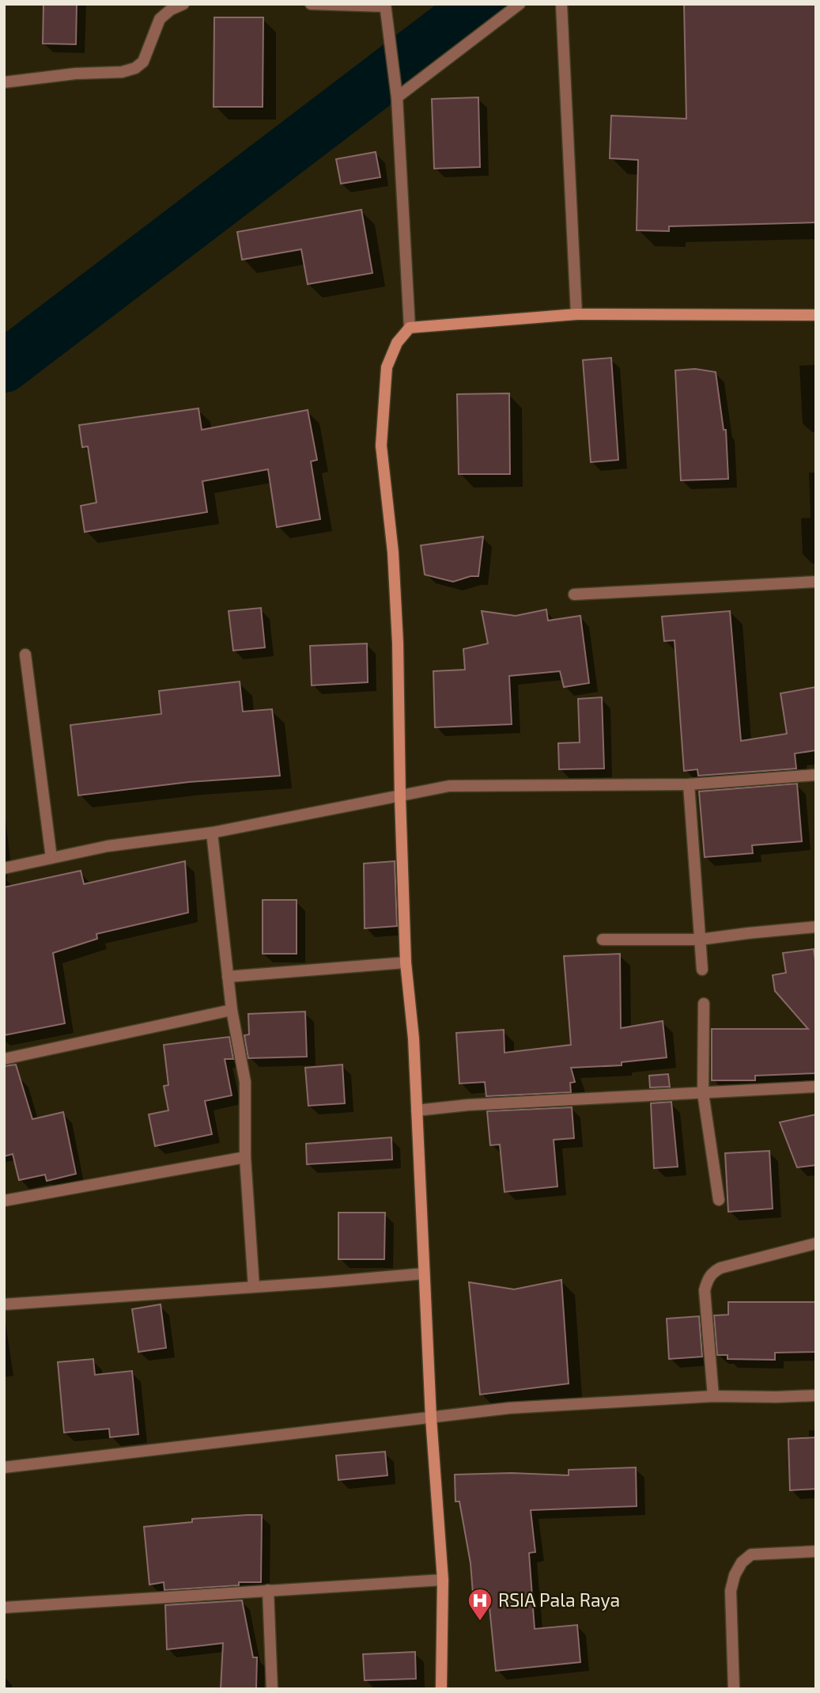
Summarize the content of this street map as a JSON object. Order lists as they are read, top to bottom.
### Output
{
  "places": {
    "hospital": ["RSIA Pala Raya"]
  }
}
